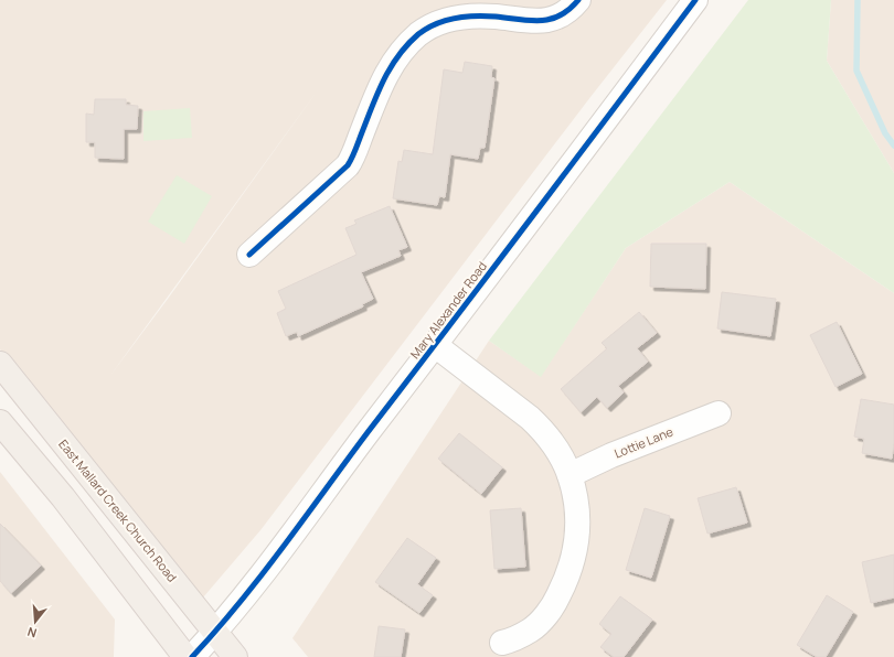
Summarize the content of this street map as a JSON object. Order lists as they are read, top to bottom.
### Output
{
  "streets": {
    "main road": ["East Mallard Creek Church Road"],
    "street": ["Mary Alexander Road", "Lottie Lane"]
  },
  "crossings": [
    ["Mary Alexander Road", "East Mallard Creek Church Road"]
  ],
  "north": "bottom"
}
